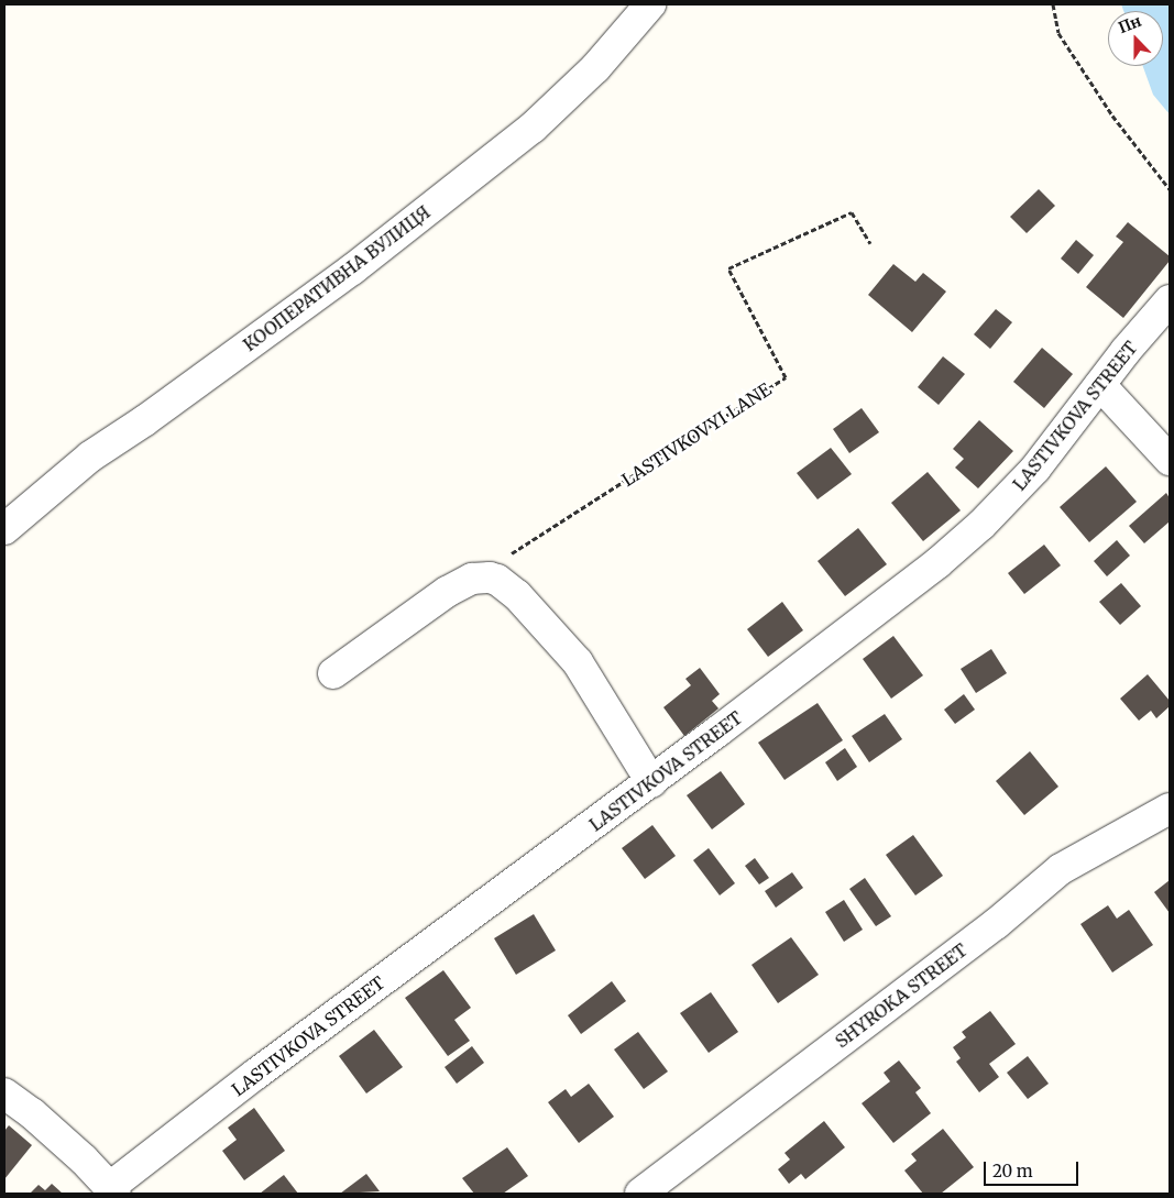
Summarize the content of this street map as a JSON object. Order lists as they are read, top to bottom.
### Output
{
  "streets": {
    "street": ["КООПЕРАТИВНА ВУЛИЦЯ", "LASTIVKOVA STREET", "SHYROKA STREET"],
    "path": ["LASTIVKOVYI LANE"]
  },
  "scale_bar": "20 m",
  "north": "top"
}
